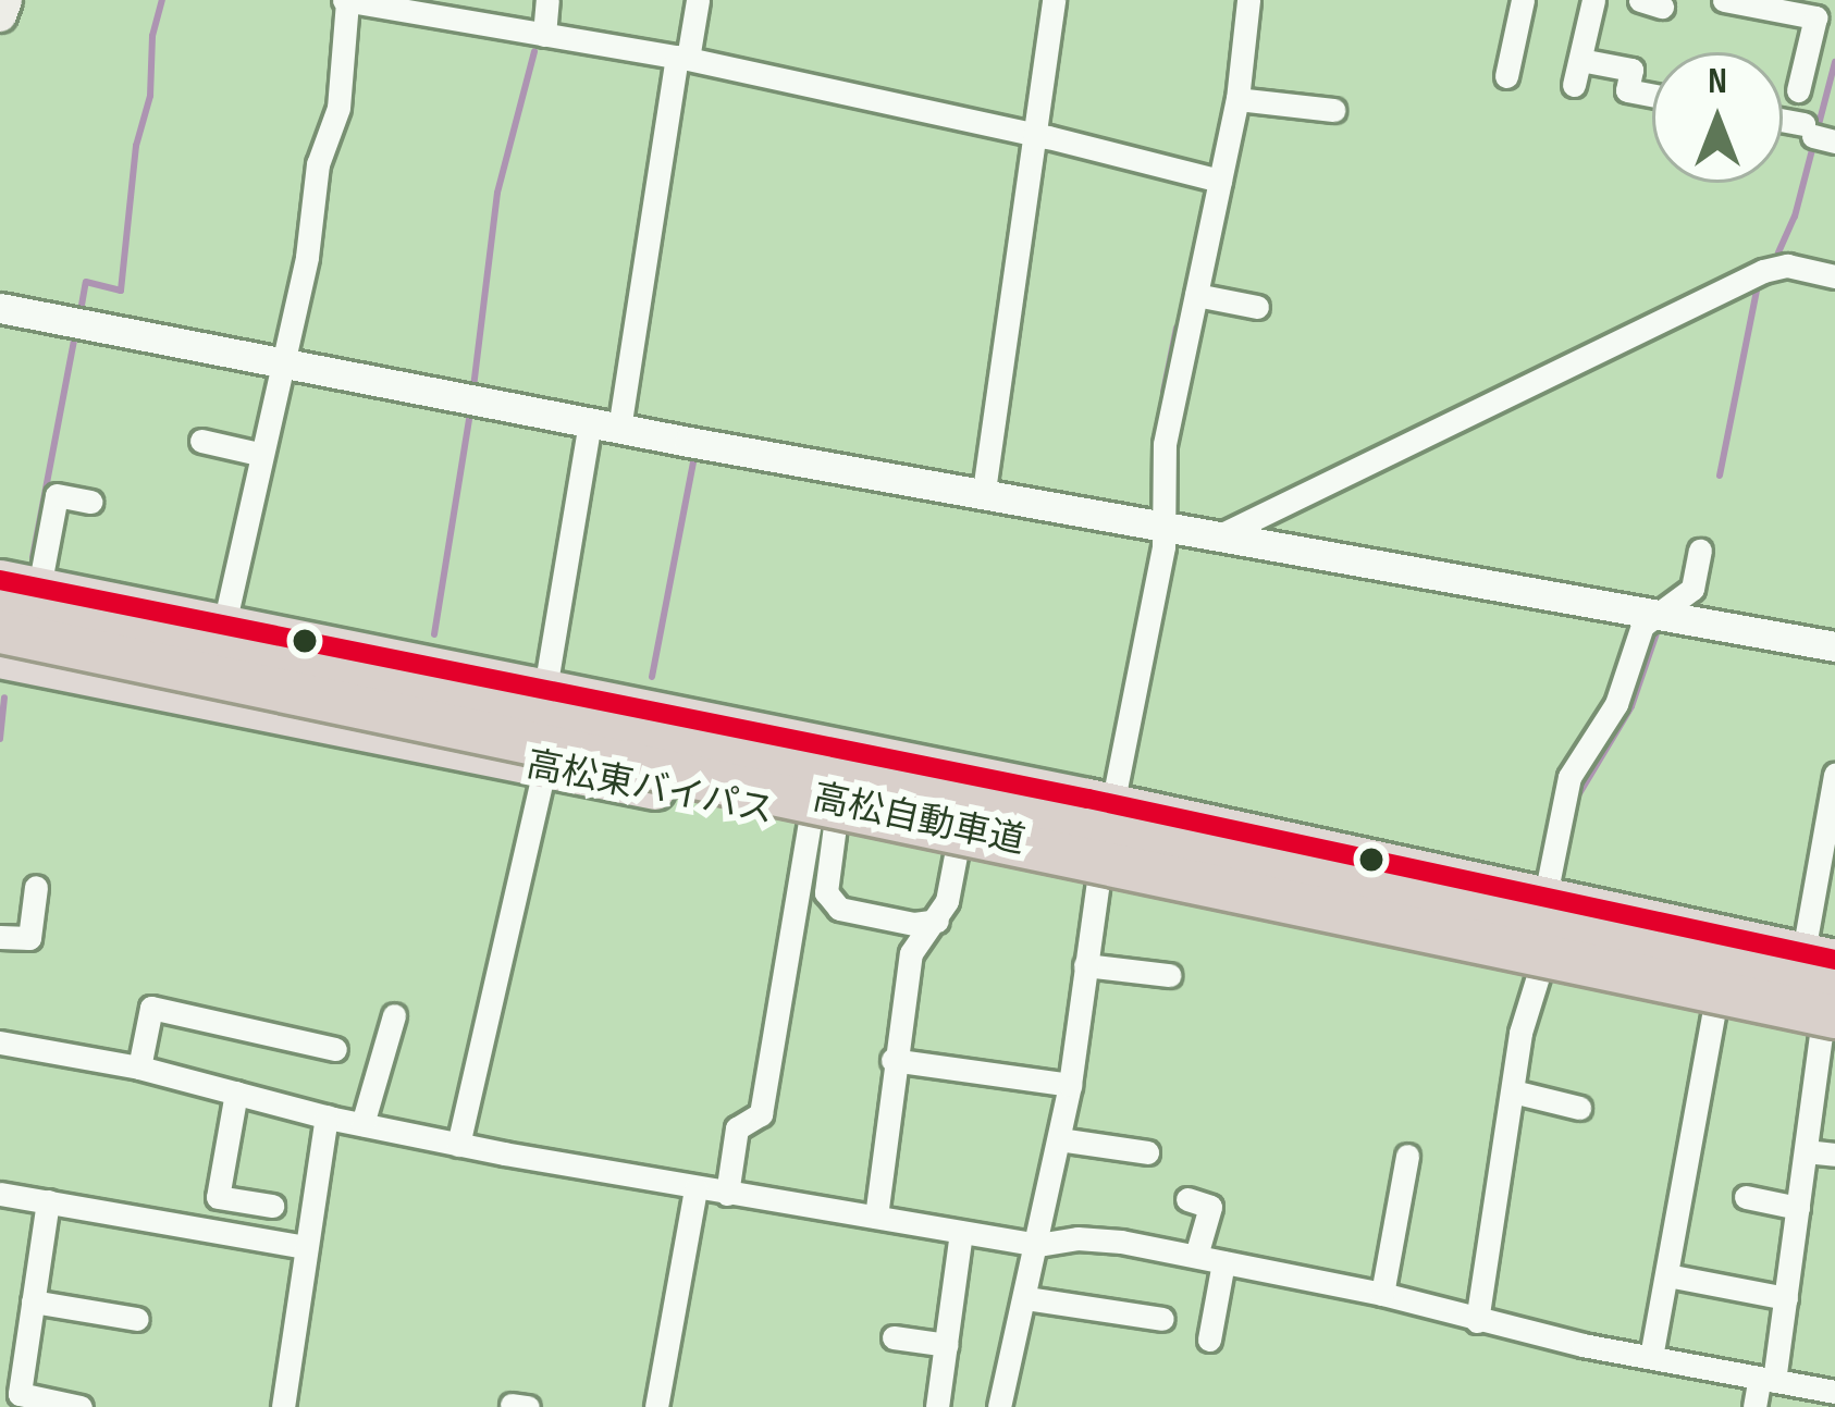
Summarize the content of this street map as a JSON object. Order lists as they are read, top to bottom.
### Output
{
  "streets": {
    "highway": ["高松東バイパス", "高松自動車道"]
  },
  "crossings": [
    ["高松東バイパス", "高松自動車道"]
  ],
  "north": "top"
}
